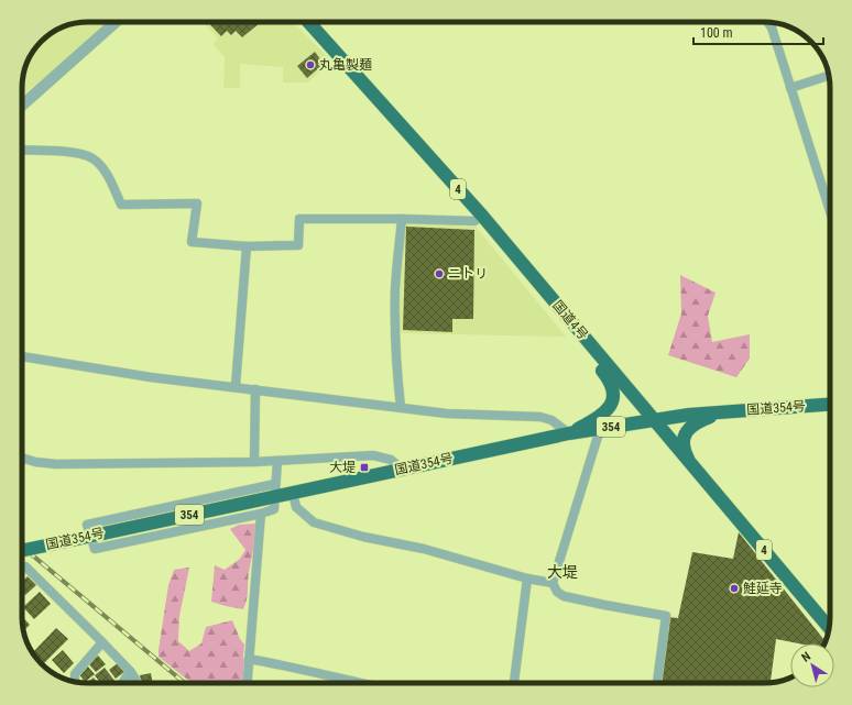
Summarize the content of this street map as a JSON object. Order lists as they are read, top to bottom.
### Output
{
  "streets": {
    "highway": [
      "4",
      "国道4号",
      "国道354号",
      "354"
    ]
  },
  "crossings": [
    ["国道4号", "国道354号"]
  ],
  "districts": ["大堤"],
  "places": {
    "other": ["丸亀製麺", "ニトリ", "鮭延寺"],
    "transit": ["大堤"]
  },
  "scale_bar": "100 m",
  "north": "top left"
}
